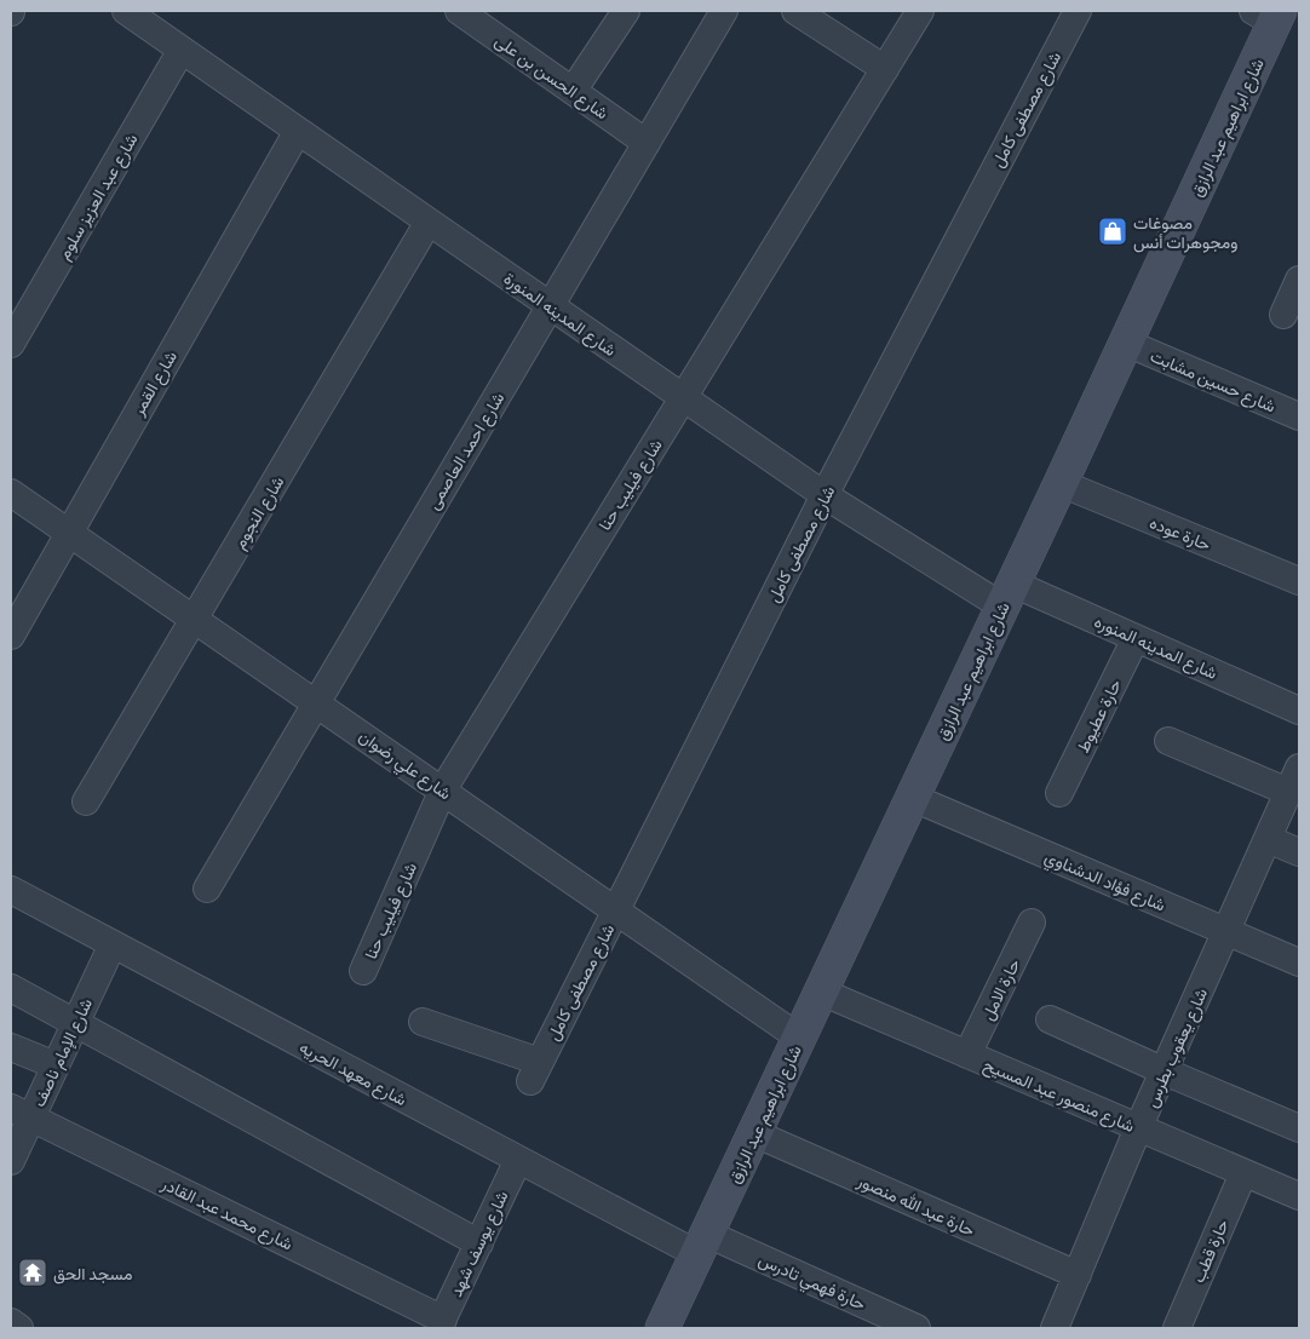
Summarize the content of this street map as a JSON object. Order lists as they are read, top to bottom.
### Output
{
  "streets": {
    "main road": ["شارع ابراهيم عبد الرازق"],
    "street": [
      "شارع الحسن بن على",
      "شارع مصطفى كامل",
      "شارع عبد العزيز سلوم",
      "شارع المدينه المنورة",
      "شارع حسين مشابت",
      "شارع القمر",
      "شارع احمد العاصمى",
      "شارع فيليب حنا",
      "شارع النجوم",
      "حارة عوده",
      "شارع المدينه المنوره",
      "حارة عطيوط",
      "شارع علي رضوان",
      "شارع فؤاد الدشناوي",
      "حارة الامل",
      "شارع يعقوب بطرس",
      "شارع الإمام ناصف",
      "شارع معهد الحريه",
      "شارع منصور عبد المسيح",
      "حارة عبد الله منصور",
      "شارع محمد عبد القادر",
      "شارع يوسف شهد",
      "حارة قطب",
      "حارة فهمي تادرس"
    ]
  },
  "crossings": [
    ["شارع الحسن بن على", "شارع احمد العاصمى"],
    ["شارع مصطفى كامل", "شارع المدينه المنورة"],
    ["شارع مصطفى كامل", "شارع علي رضوان"],
    ["شارع ابراهيم عبد الرازق", "شارع المدينه المنورة"],
    ["شارع ابراهيم عبد الرازق", "شارع حسين مشابت"],
    ["شارع ابراهيم عبد الرازق", "حارة عوده"],
    ["شارع ابراهيم عبد الرازق", "شارع المدينه المنوره"],
    ["شارع ابراهيم عبد الرازق", "شارع علي رضوان"],
    ["شارع ابراهيم عبد الرازق", "شارع فؤاد الدشناوي"],
    ["شارع ابراهيم عبد الرازق", "شارع معهد الحريه"],
    ["شارع ابراهيم عبد الرازق", "شارع منصور عبد المسيح"],
    ["شارع ابراهيم عبد الرازق", "حارة عبد الله منصور"],
    ["شارع ابراهيم عبد الرازق", "حارة فهمي تادرس"],
    ["شارع عبد العزيز سلوم", "شارع المدينه المنورة"],
    ["شارع المدينه المنورة", "شارع القمر"],
    ["شارع المدينه المنورة", "شارع احمد العاصمى"],
    ["شارع المدينه المنورة", "شارع فيليب حنا"],
    ["شارع المدينه المنورة", "شارع النجوم"],
    ["شارع المدينه المنورة", "شارع المدينه المنوره"],
    ["شارع القمر", "شارع علي رضوان"],
    ["شارع احمد العاصمى", "شارع علي رضوان"],
    ["شارع فيليب حنا", "شارع علي رضوان"],
    ["شارع النجوم", "شارع علي رضوان"],
    ["شارع المدينه المنوره", "حارة عطيوط"],
    ["شارع فؤاد الدشناوي", "شارع يعقوب بطرس"],
    ["حارة الامل", "شارع منصور عبد المسيح"],
    ["شارع يعقوب بطرس", "شارع منصور عبد المسيح"],
    ["شارع يعقوب بطرس", "حارة عبد الله منصور"],
    ["شارع الإمام ناصف", "شارع معهد الحريه"],
    ["شارع الإمام ناصف", "شارع محمد عبد القادر"],
    ["شارع معهد الحريه", "شارع يوسف شهد"],
    ["شارع معهد الحريه", "حارة فهمي تادرس"],
    ["شارع منصور عبد المسيح", "حارة قطب"],
    ["شارع محمد عبد القادر", "شارع يوسف شهد"]
  ],
  "places": {
    "shop": ["مصوغات ومجوهرات أنس"],
    "temple": ["مسجد الحق"]
  }
}
